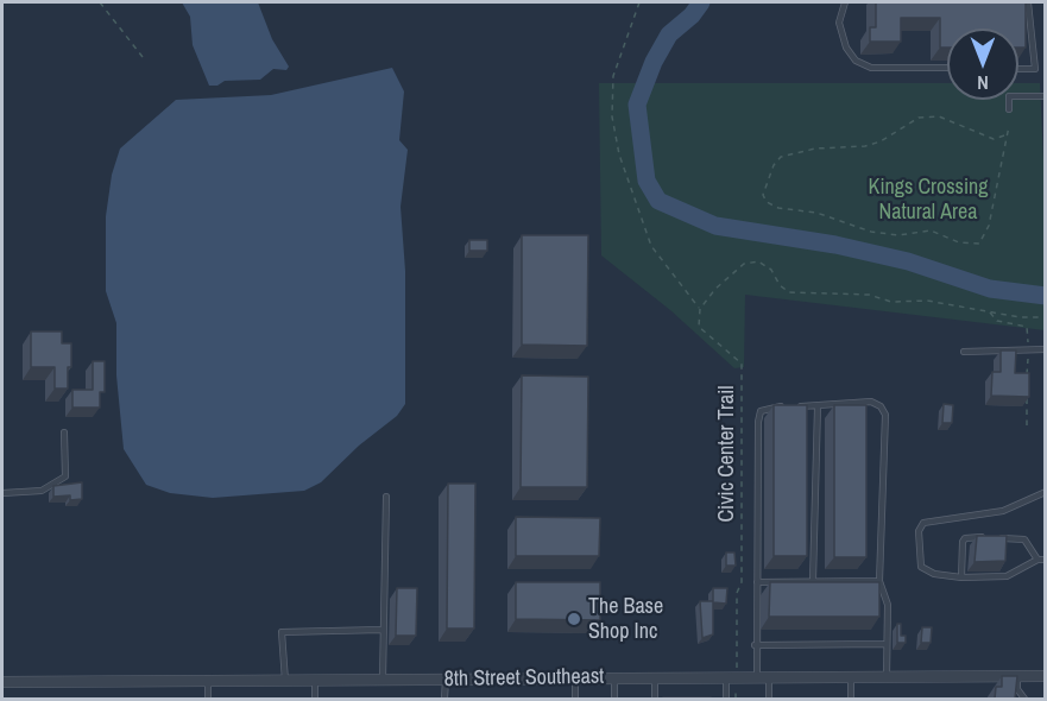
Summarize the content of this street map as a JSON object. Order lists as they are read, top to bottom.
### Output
{
  "streets": {
    "street": ["8th Street Southeast"],
    "path": ["Civic Center Trail"]
  },
  "crossings": [
    ["Civic Center Trail", "8th Street Southeast"]
  ],
  "parks": ["Kings Crossing Natural Area"],
  "places": ["The Base Shop Inc"],
  "north": "bottom"
}
